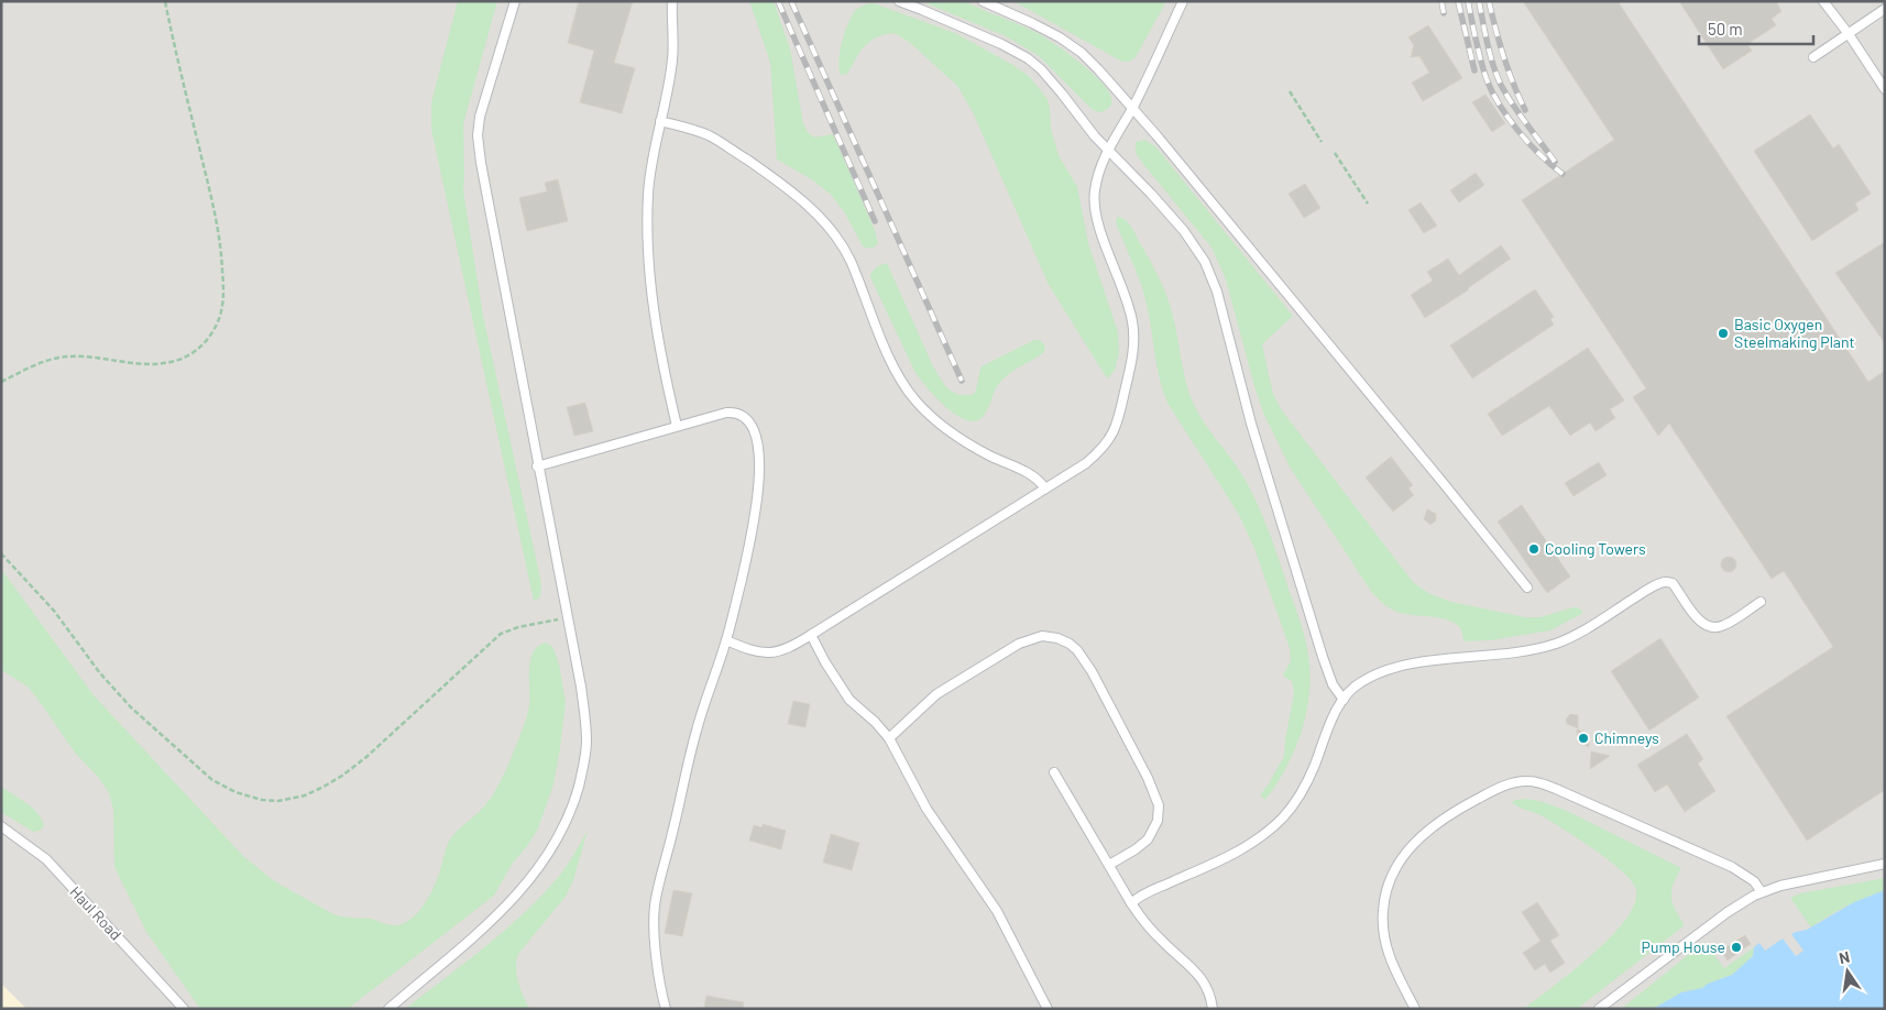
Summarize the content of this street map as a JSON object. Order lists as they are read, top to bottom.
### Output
{
  "streets": {
    "lane": ["Haul Road"]
  },
  "places": [
    "Basic Oxygen Steelmaking Plant",
    "Cooling Towers",
    "Chimneys",
    "Pump House"
  ],
  "scale_bar": "50 m",
  "north": "top"
}
